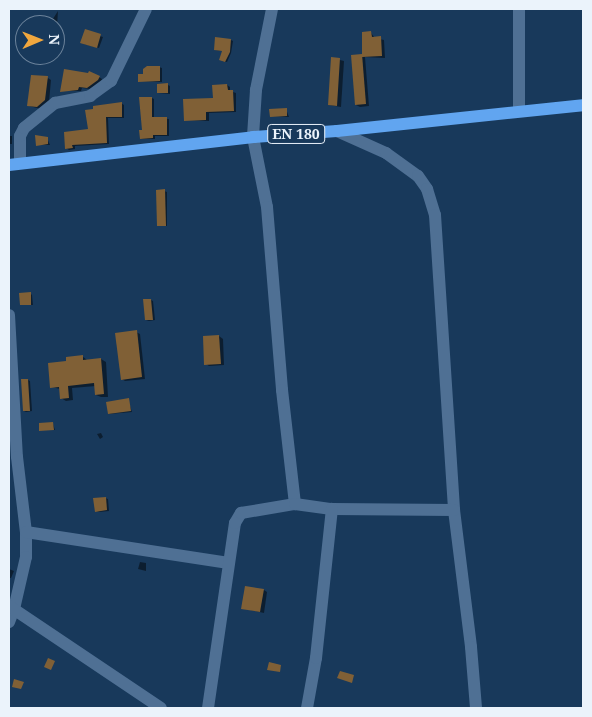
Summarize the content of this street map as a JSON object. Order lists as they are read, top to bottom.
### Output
{
  "streets": {
    "main road": ["EN 180"]
  },
  "north": "right"
}
